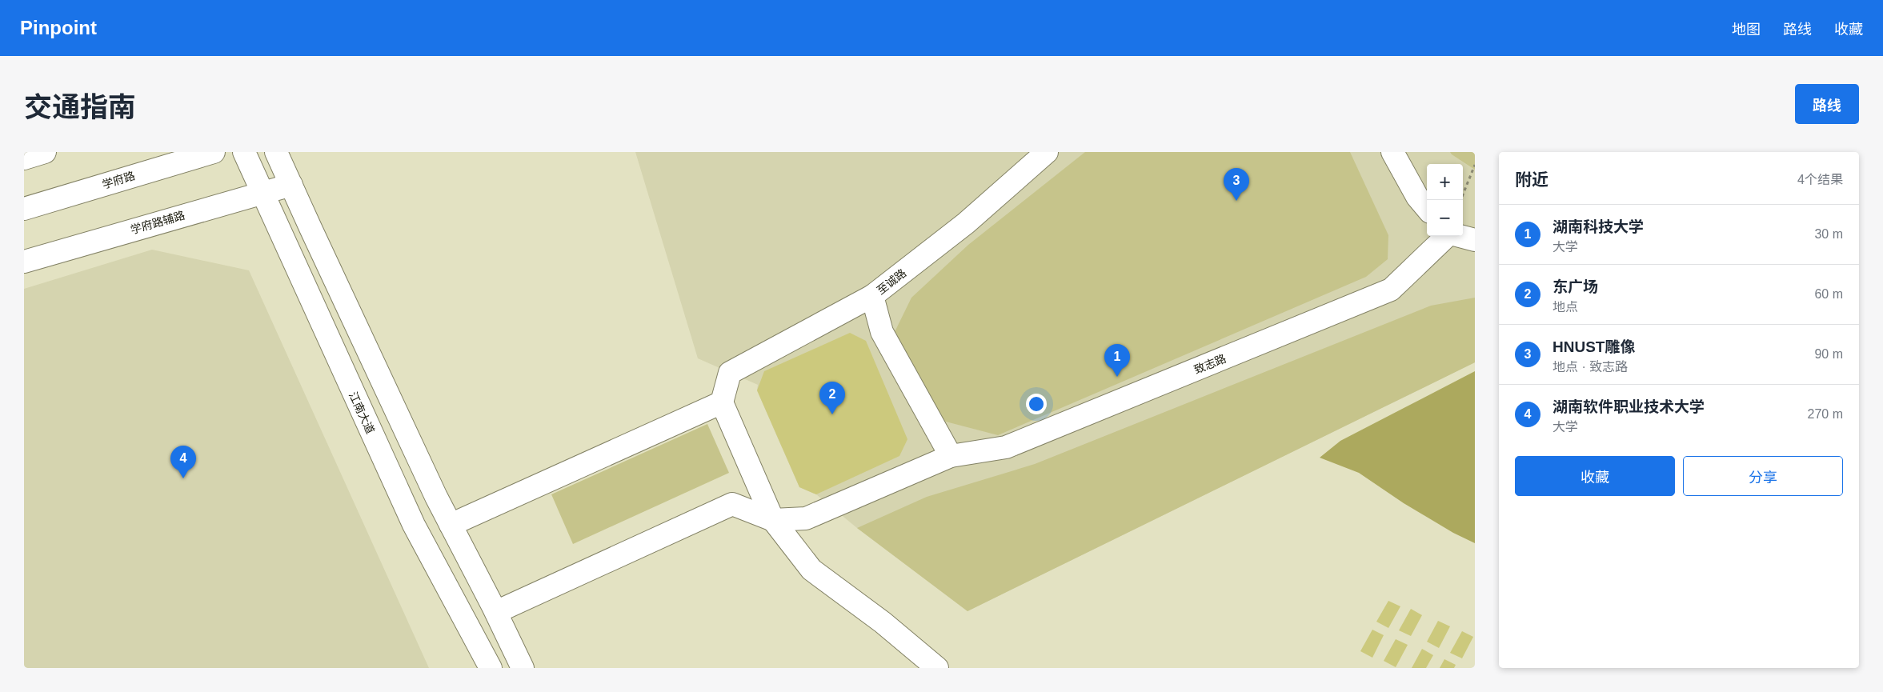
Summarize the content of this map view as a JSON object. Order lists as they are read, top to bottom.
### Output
{
  "streets": {
    "main road": [
      "学府路",
      "学府路辅路",
      "至诚路",
      "致志路",
      "江南大道"
    ]
  },
  "crossings": [
    ["学府路辅路", "江南大道"],
    ["至诚路", "致志路"]
  ],
  "page": {
    "header": "Pinpoint",
    "nav": ["地图", "路线", "收藏"],
    "title": "交通指南",
    "buttons": [
      "路线",
      ["收藏", "分享"]
    ],
    "heading": ["附近", "4个结果"],
    "map_buttons": ["+", "−"],
    "pins": [
      "3",
      "1",
      "2",
      "4"
    ],
    "list": [
      {
        "mark": "1",
        "name": "湖南科技大学",
        "note": "大学",
        "value": "30 m"
      },
      {
        "mark": "2",
        "name": "东广场",
        "note": "地点",
        "value": "60 m"
      },
      {
        "mark": "3",
        "name": "HNUST雕像",
        "note": "地点 · 致志路",
        "value": "90 m"
      },
      {
        "mark": "4",
        "name": "湖南软件职业技术大学",
        "note": "大学",
        "value": "270 m"
      }
    ]
  }
}
